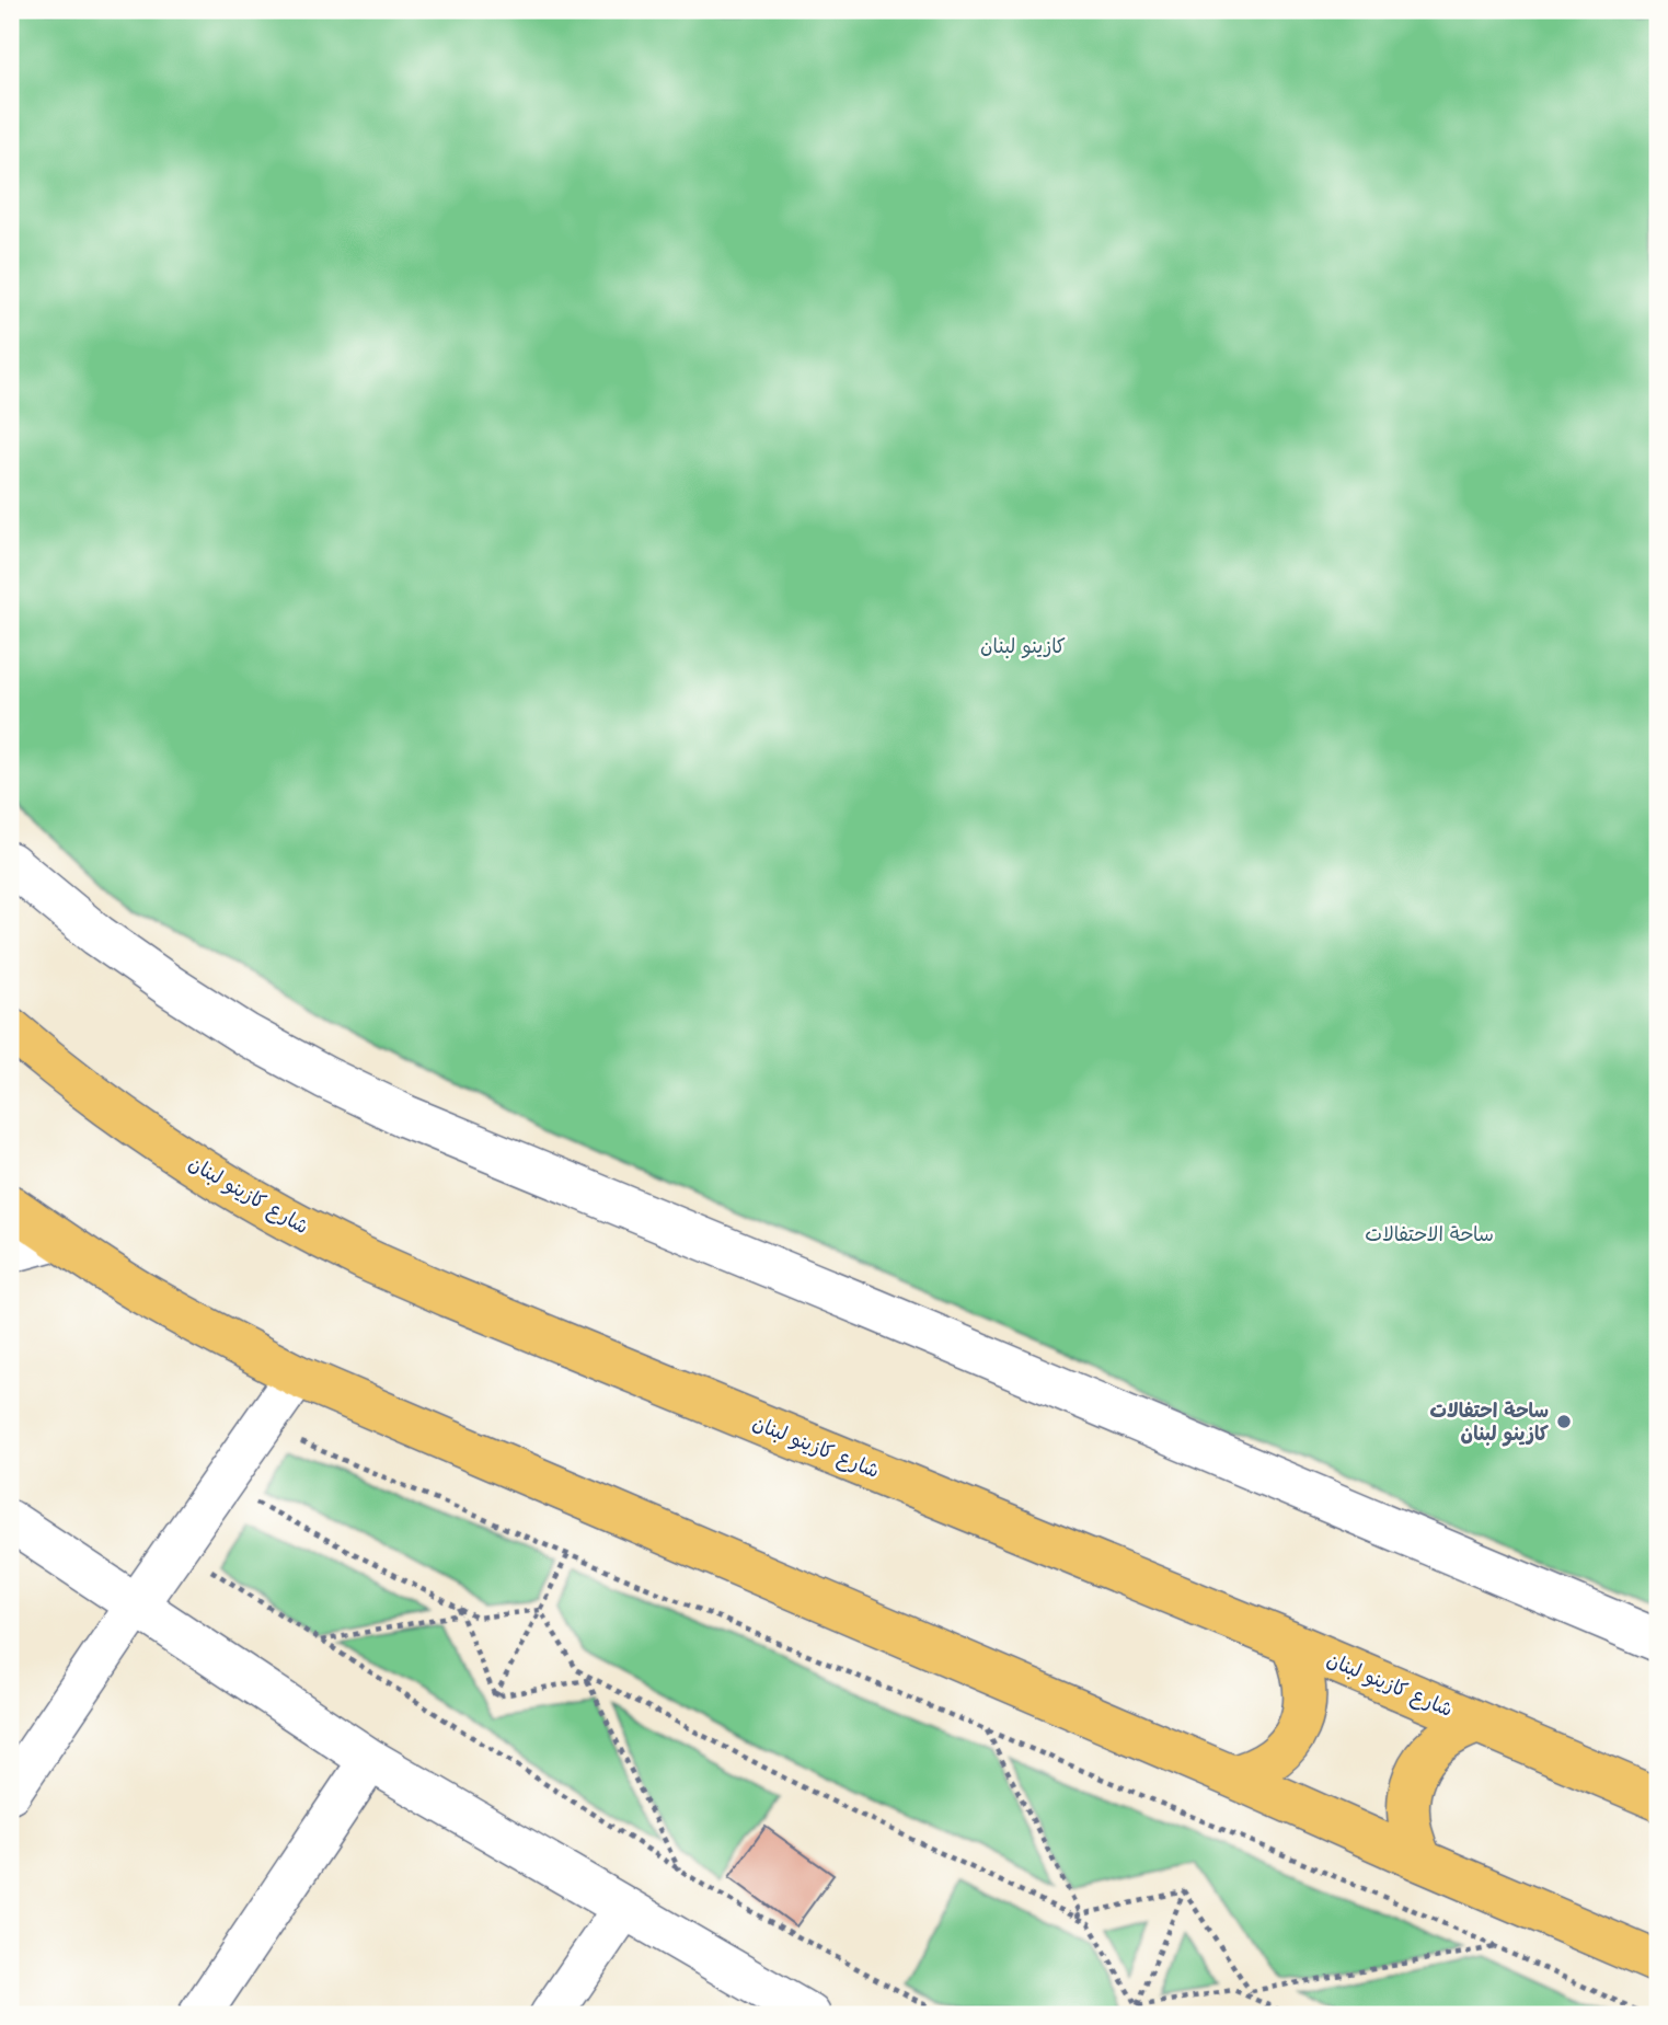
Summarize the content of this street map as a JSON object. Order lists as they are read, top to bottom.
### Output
{
  "streets": {
    "main road": ["شارع كازينو لبنان"]
  },
  "parks": ["كازينو لبنان", "ساحة الاحتفالات"],
  "places": ["ساحة احتفالات كازينو لبنان"]
}
